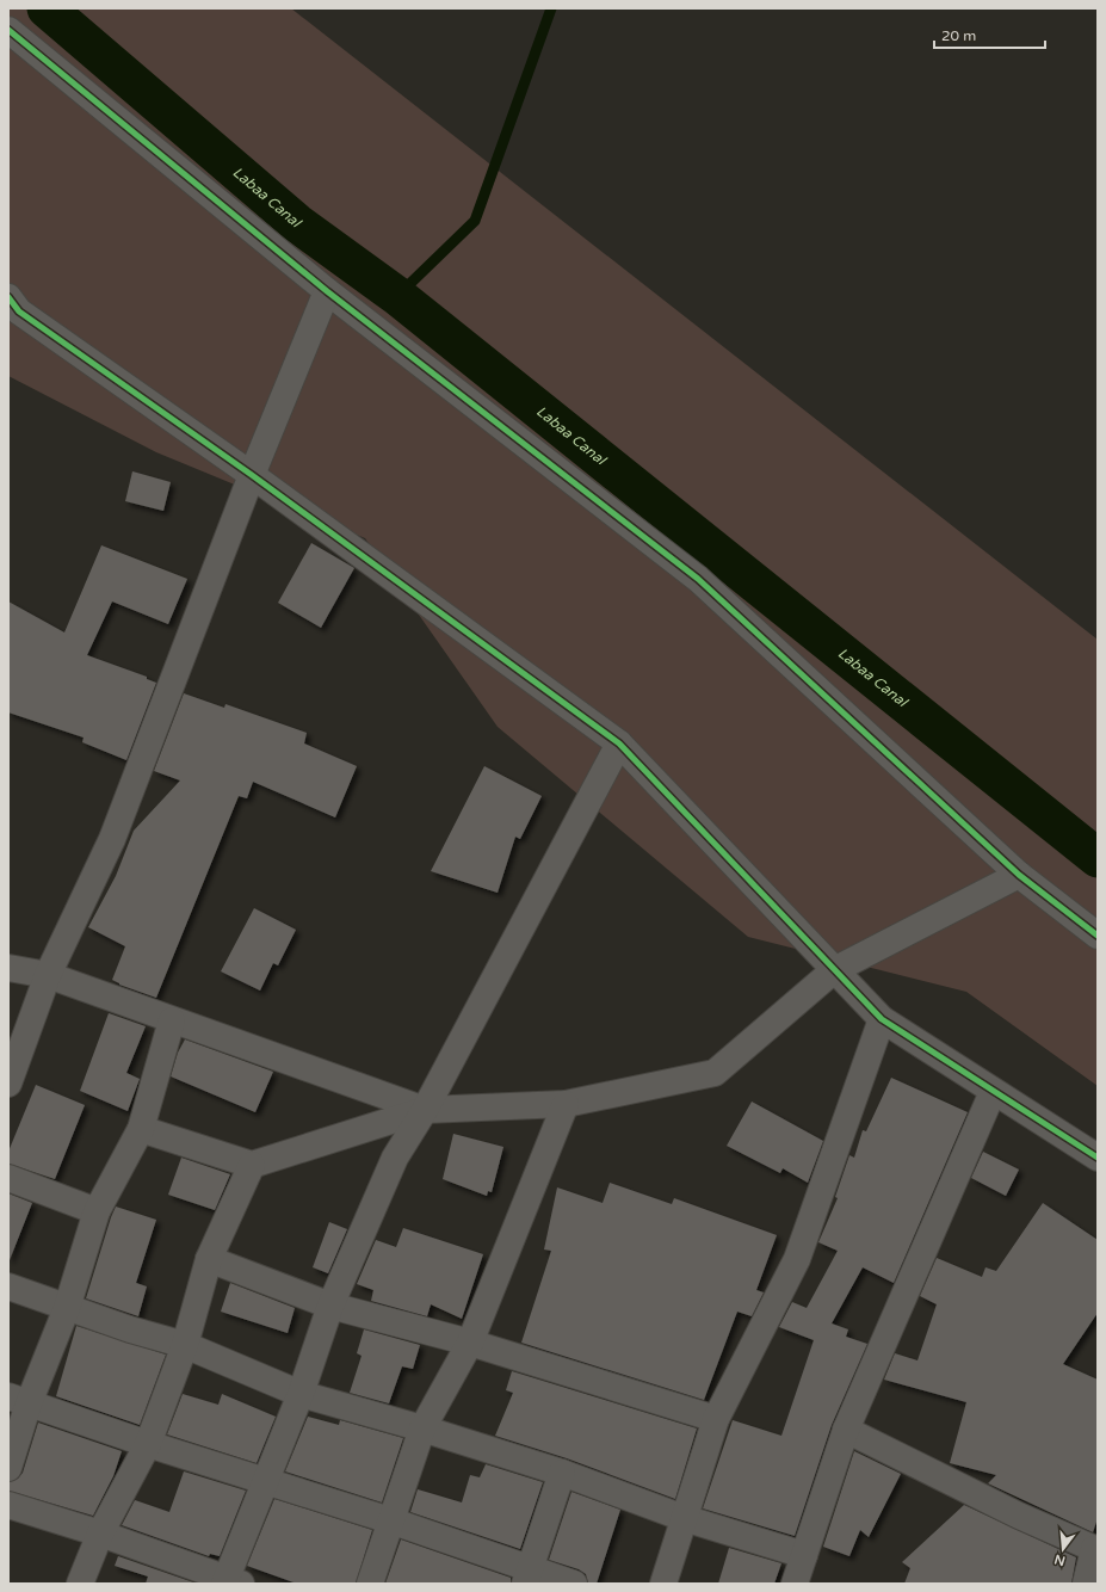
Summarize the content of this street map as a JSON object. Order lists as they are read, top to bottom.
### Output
{
  "water": ["Labaa Canal"],
  "scale_bar": "20 m",
  "north": "bottom"
}
